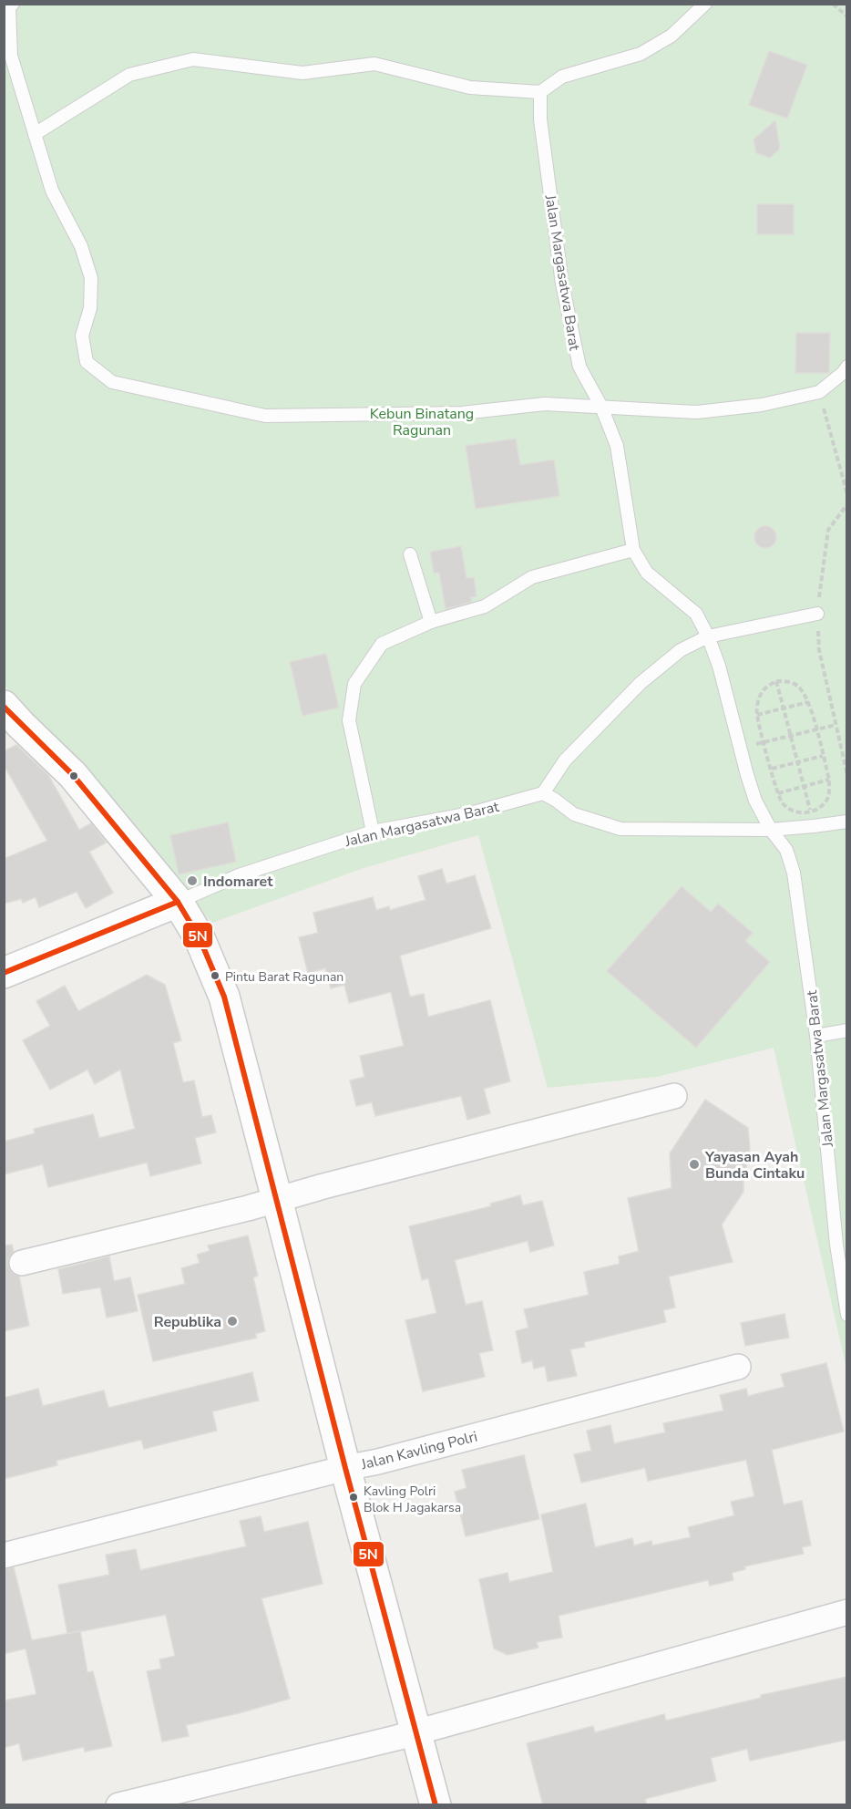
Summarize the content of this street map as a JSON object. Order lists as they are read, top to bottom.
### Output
{
  "streets": {
    "street": ["Jalan Kavling Polri"],
    "lane": ["Jalan Margasatwa Barat"]
  },
  "parks": ["Kebun Binatang Ragunan"],
  "places": [
    "Indomaret",
    "Pintu Barat Ragunan",
    "Yayasan Ayah Bunda Cintaku",
    "Republika",
    "Kavling Polri Blok H Jagakarsa"
  ],
  "lines": ["transit line 5N"]
}
